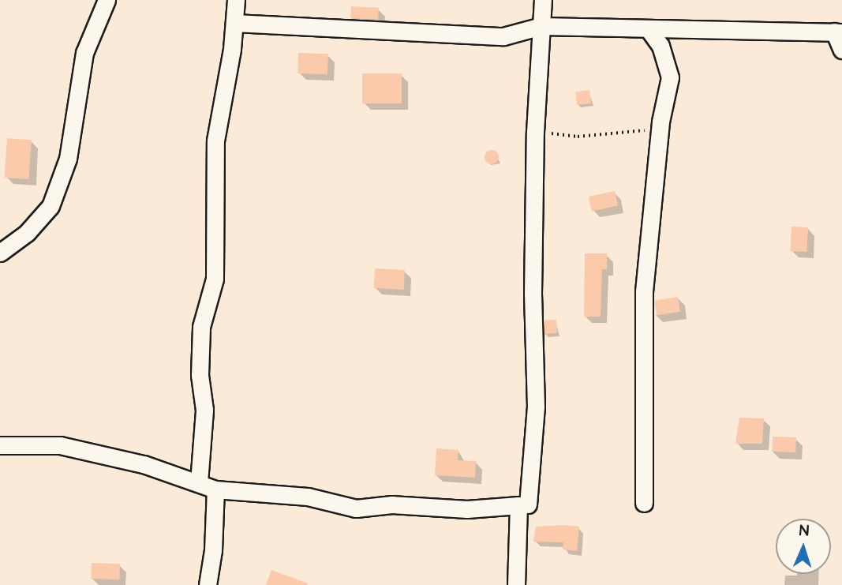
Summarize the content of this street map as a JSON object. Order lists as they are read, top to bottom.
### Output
{
  "north": "top"
}
